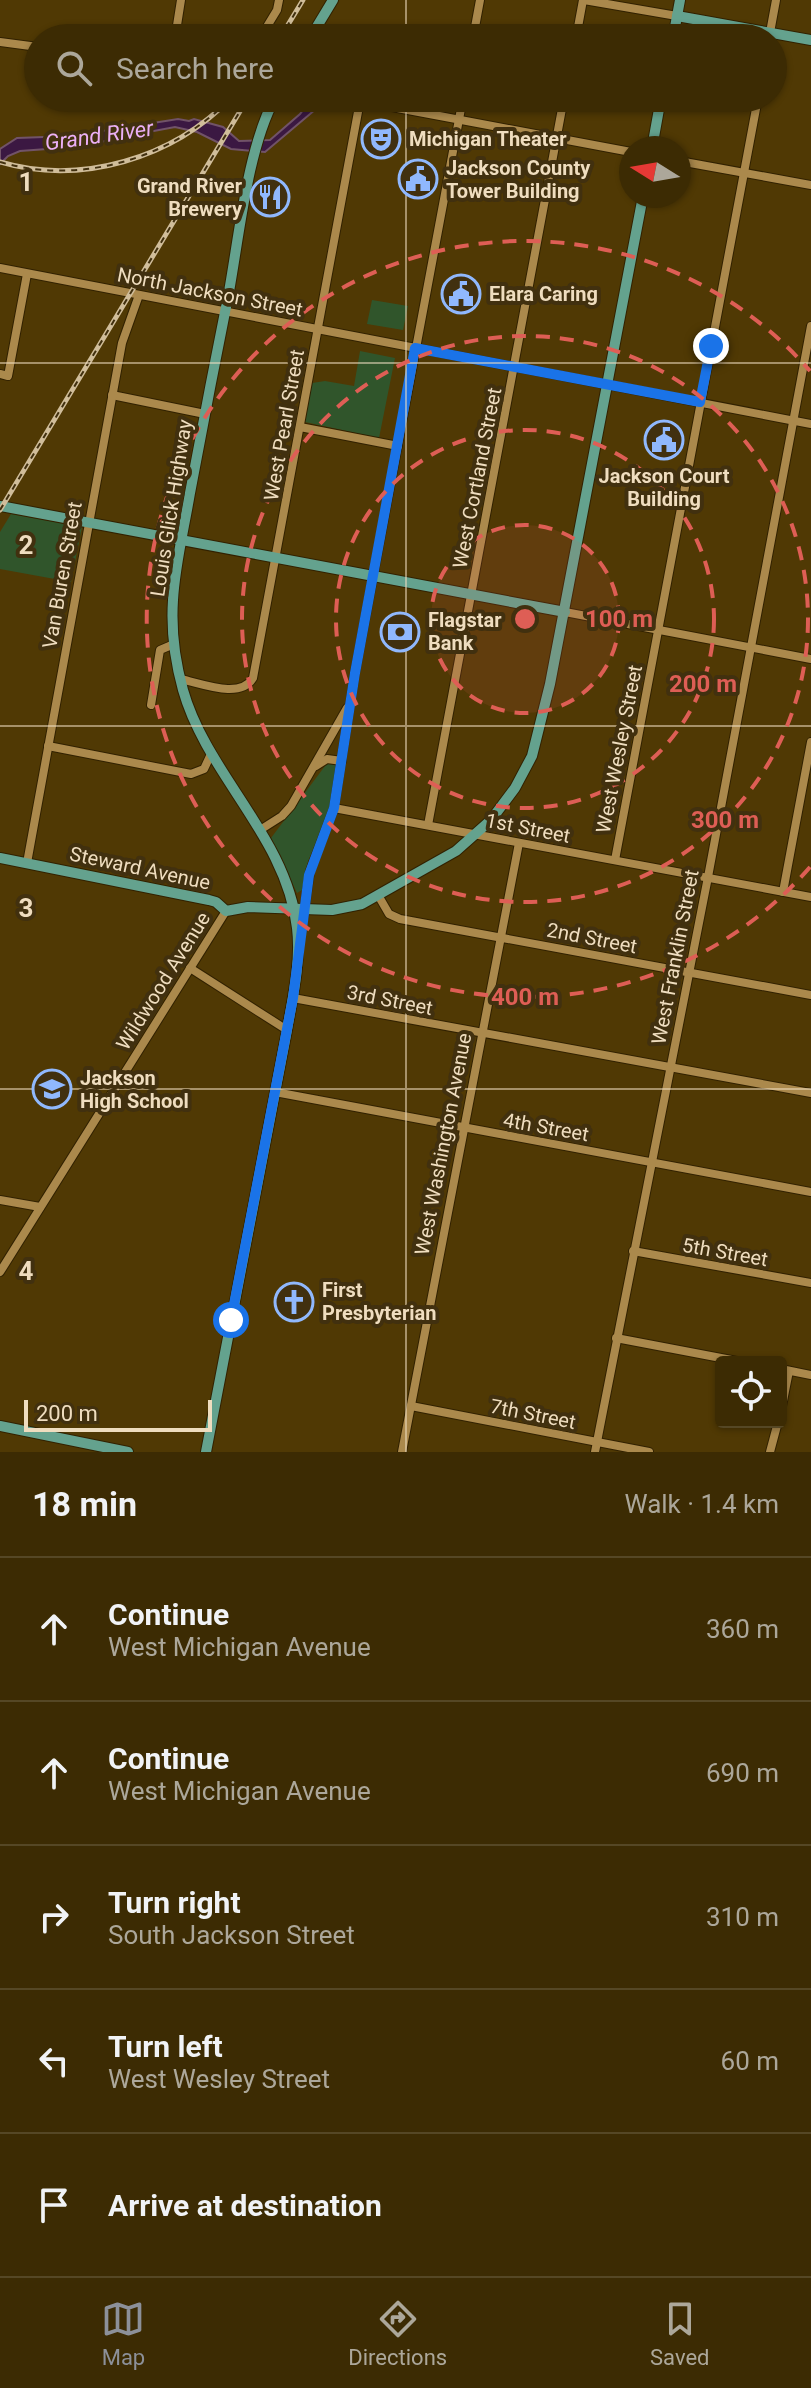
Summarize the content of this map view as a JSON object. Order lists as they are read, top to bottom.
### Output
{
  "streets": {
    "main road": ["Louis Glick Highway", "Steward Avenue"],
    "street": [
      "North Jackson Street",
      "West Pearl Street",
      "West Cortland Street",
      "Van Buren Street",
      "West Wesley Street",
      "1st Street",
      "2nd Street",
      "West Franklin Street",
      "Wildwood Avenue",
      "3rd Street",
      "4th Street",
      "West Washington Avenue",
      "5th Street",
      "7th Street"
    ]
  },
  "crossings": [
    ["North Jackson Street", "West Pearl Street"],
    ["North Jackson Street", "West Cortland Street"],
    ["North Jackson Street", "Louis Glick Highway"],
    ["North Jackson Street", "Van Buren Street"],
    ["North Jackson Street", "West Wesley Street"],
    ["North Jackson Street", "West Franklin Street"],
    ["West Pearl Street", "Louis Glick Highway"],
    ["West Cortland Street", "1st Street"],
    ["Louis Glick Highway", "Steward Avenue"],
    ["Louis Glick Highway", "3rd Street"],
    ["Louis Glick Highway", "4th Street"],
    ["Van Buren Street", "Steward Avenue"],
    ["West Wesley Street", "1st Street"],
    ["1st Street", "Steward Avenue"],
    ["1st Street", "West Franklin Street"],
    ["1st Street", "West Washington Avenue"],
    ["Steward Avenue", "2nd Street"],
    ["Steward Avenue", "Wildwood Avenue"],
    ["2nd Street", "West Franklin Street"],
    ["2nd Street", "West Washington Avenue"],
    ["West Franklin Street", "3rd Street"],
    ["West Franklin Street", "4th Street"],
    ["West Franklin Street", "5th Street"],
    ["West Franklin Street", "7th Street"],
    ["3rd Street", "West Washington Avenue"],
    ["4th Street", "West Washington Avenue"],
    ["West Washington Avenue", "7th Street"]
  ],
  "water": ["Grand River"],
  "places": {
    "theatre": ["Michigan Theater"],
    "public building": ["Jackson County Tower Building", "Elara Caring", "Jackson Court Building"],
    "restaurant": ["Grand River Brewery"],
    "bank": ["Flagstar Bank"],
    "school or university": ["Jackson High School"],
    "church": ["First Presbyterian"]
  },
  "scale_bar": "200 m",
  "north": "left",
  "page": {
    "search": "Search here",
    "scale": "200 m",
    "heading": ["18 min", "Walk · 1.4 km"],
    "list": [
      ["Continue", "West Michigan Avenue", "360 m"],
      ["Continue", "West Michigan Avenue", "690 m"],
      ["Turn right", "South Jackson Street", "310 m"],
      ["Turn left", "West Wesley Street", "60 m"],
      "Arrive at destination"
    ],
    "nav": ["Map", "Directions", "Saved"]
  },
  "grid": {
    "rows": [
      "1",
      "2",
      "3",
      "4"
    ]
  },
  "rings": [
    "100 m",
    "200 m",
    "300 m",
    "400 m"
  ]
}
